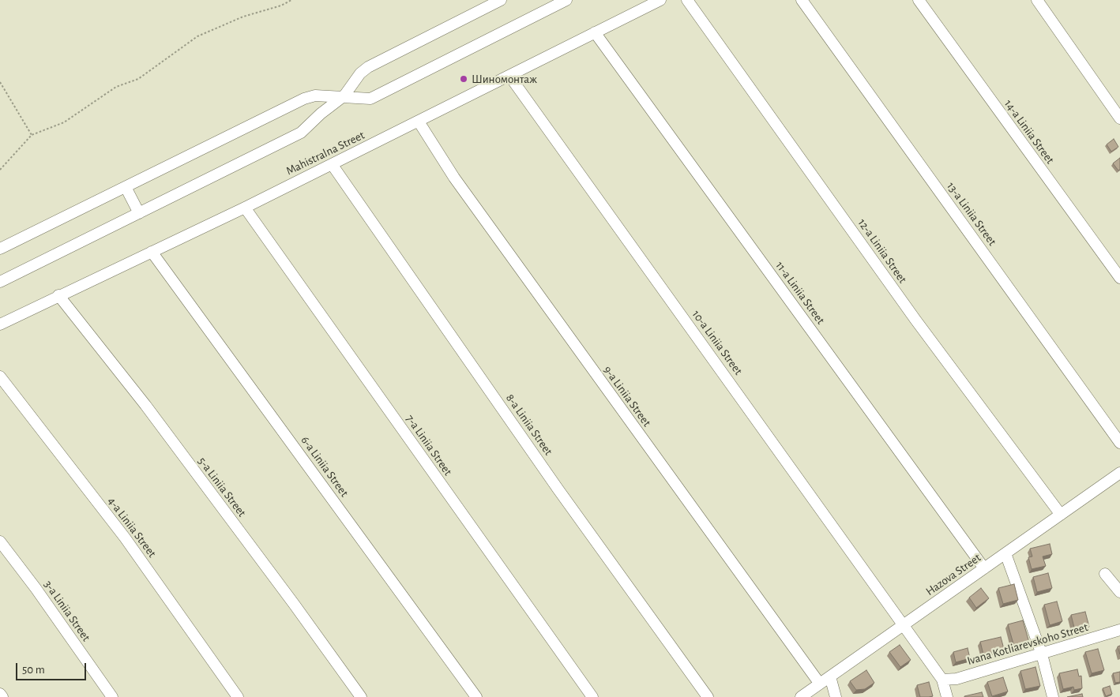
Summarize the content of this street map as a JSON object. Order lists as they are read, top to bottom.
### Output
{
  "streets": {
    "street": [
      "14-a Liniia Street",
      "Mahistralna Street",
      "13-a Liniia Street",
      "12-a Liniia Street",
      "11-a Liniia Street",
      "10-a Liniia Street",
      "9-a Liniia Street",
      "8-a Liniia Street",
      "7-a Liniia Street",
      "6-a Liniia Street",
      "5-a Liniia Street",
      "4-a Liniia Street",
      "Hazova Street",
      "3-a Liniia Street",
      "Ivana Kotliarevskoho Street"
    ]
  },
  "crossings": [
    ["Mahistralna Street", "11-a Liniia Street"],
    ["Mahistralna Street", "10-a Liniia Street"],
    ["Mahistralna Street", "9-a Liniia Street"],
    ["Mahistralna Street", "8-a Liniia Street"],
    ["Mahistralna Street", "7-a Liniia Street"],
    ["Mahistralna Street", "6-a Liniia Street"],
    ["Mahistralna Street", "5-a Liniia Street"],
    ["12-a Liniia Street", "Hazova Street"],
    ["11-a Liniia Street", "Hazova Street"],
    ["10-a Liniia Street", "Hazova Street"],
    ["10-a Liniia Street", "Ivana Kotliarevskoho Street"],
    ["9-a Liniia Street", "Hazova Street"]
  ],
  "places": ["Шиномонтаж"],
  "scale_bar": "50 m"
}
